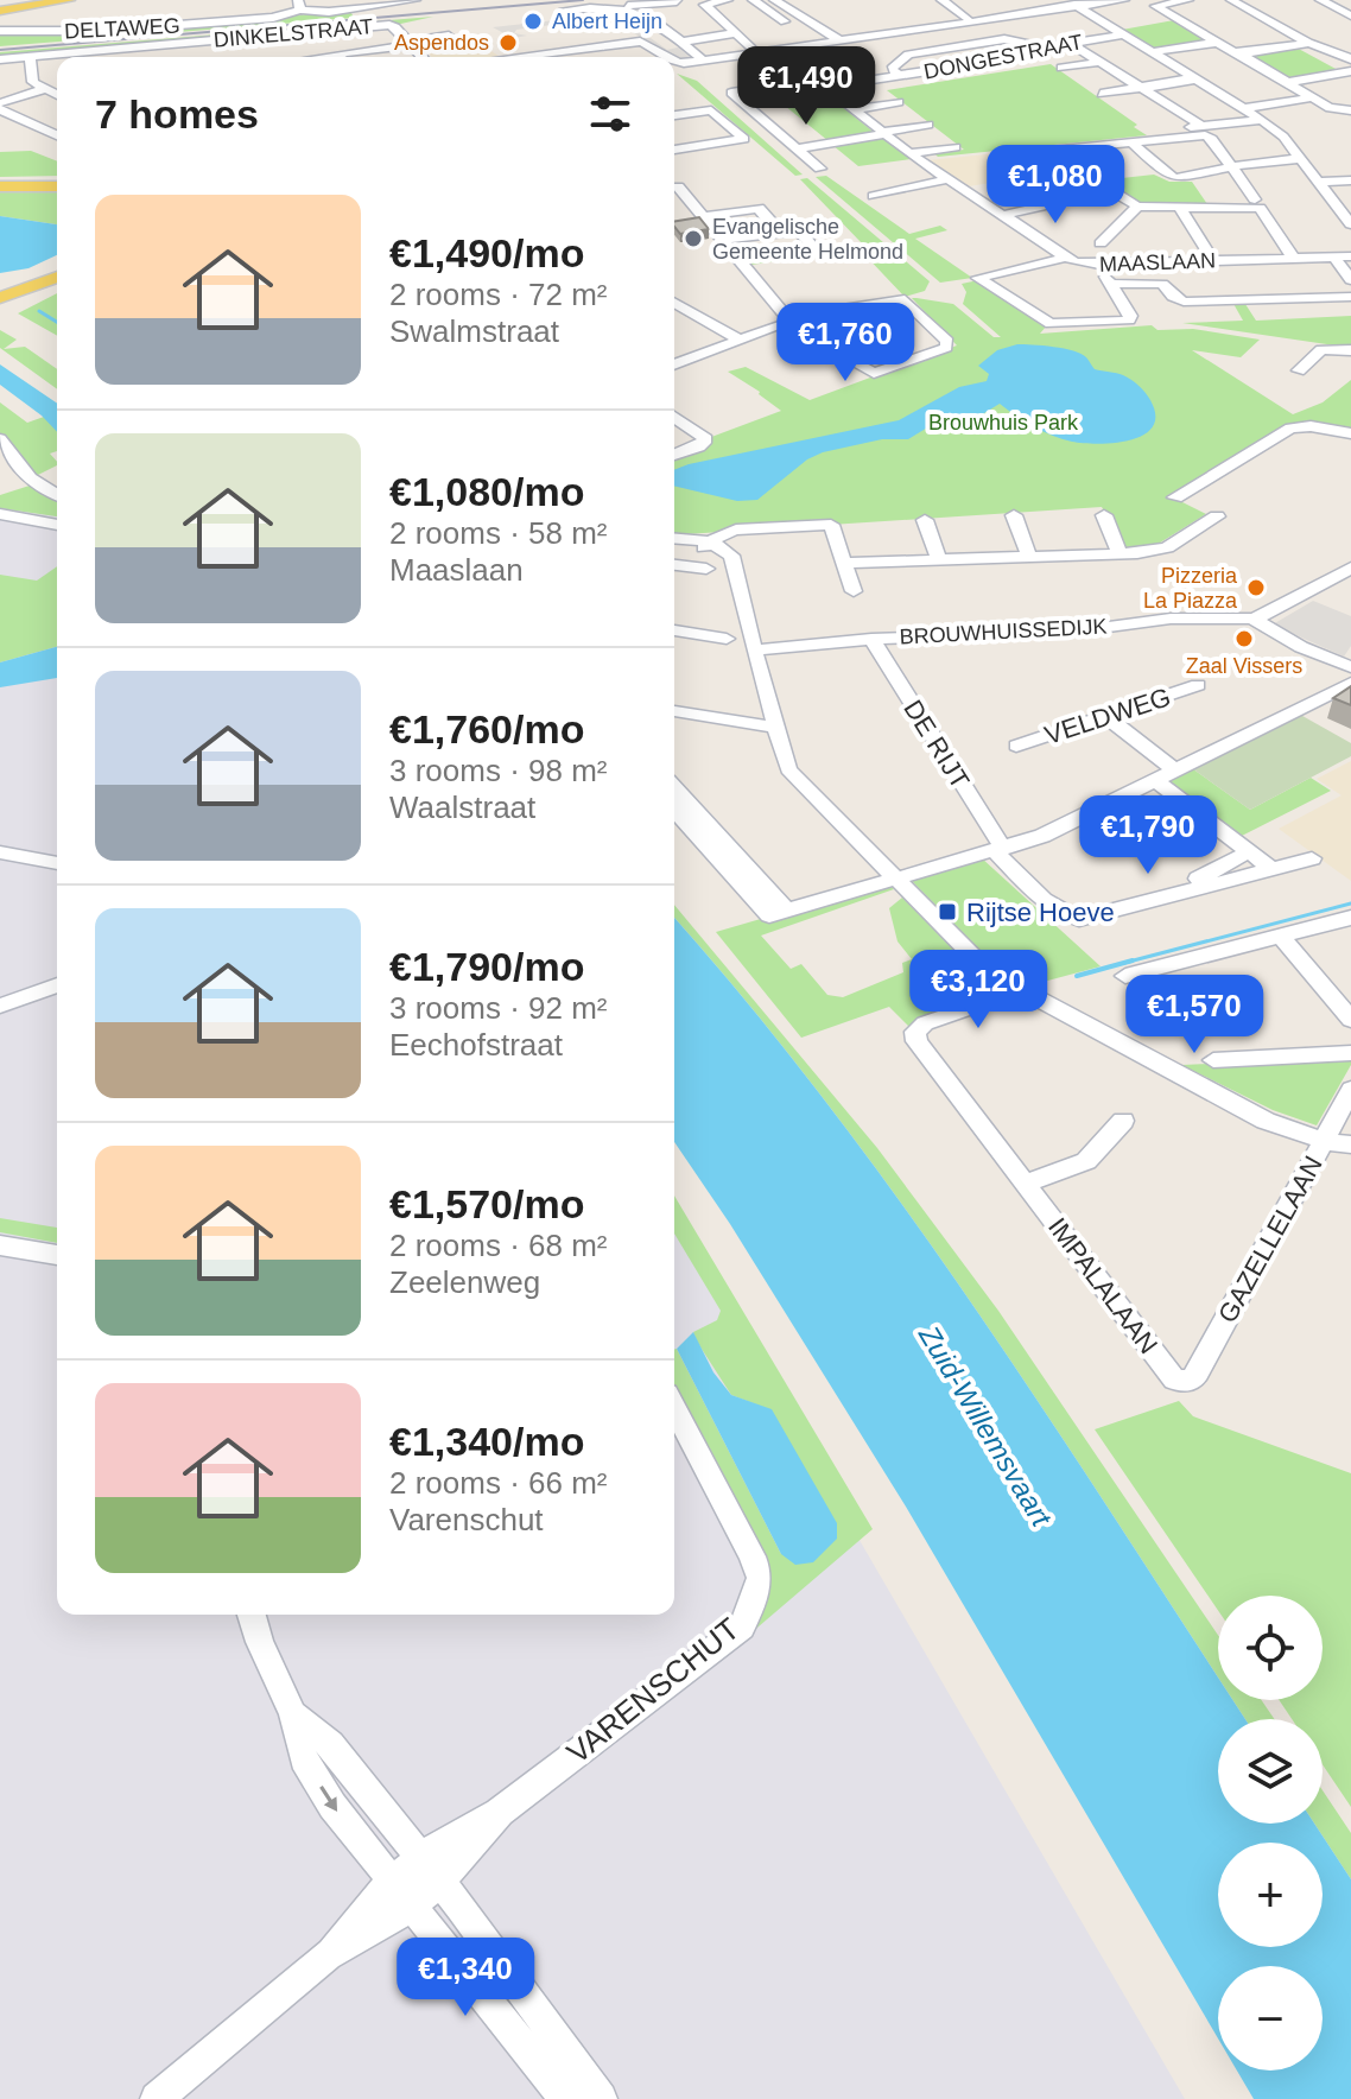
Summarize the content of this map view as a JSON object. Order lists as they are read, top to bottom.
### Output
{
  "streets": {
    "street": [
      "DELTAWEG",
      "DINKELSTRAAT",
      "DONGESTRAAT",
      "MAASLAAN",
      "BROUWHUISSEDIJK",
      "VELDWEG",
      "DE RIJT",
      "GAZELLELAAN",
      "IMPALALAAN",
      "VARENSCHUT"
    ]
  },
  "crossings": [
    ["DONGESTRAAT", "MAASLAAN"],
    ["BROUWHUISSEDIJK", "DE RIJT"],
    ["GAZELLELAAN", "IMPALALAAN"]
  ],
  "water": ["Zuid-Willemsvaart"],
  "parks": ["Brouwhuis Park"],
  "places": {
    "other": [
      "Albert Heijn",
      "Aspendos",
      "Evangelische Gemeente Helmond",
      "Pizzeria La Piazza",
      "Zaal Vissers"
    ],
    "transit": ["Rijtse Hoeve"]
  },
  "page": {
    "price": [
      "€1,490",
      "€1,080",
      "€1,760",
      "€1,790",
      "€3,120",
      "€1,570",
      "€1,340"
    ],
    "heading": "7 homes",
    "list": [
      {
        "name": "€1,490/mo",
        "note": "2 rooms · 72 m² · Swalmstraat"
      },
      {
        "name": "€1,080/mo",
        "note": "2 rooms · 58 m² · Maaslaan"
      },
      {
        "name": "€1,760/mo",
        "note": "3 rooms · 98 m² · Waalstraat"
      },
      {
        "name": "€1,790/mo",
        "note": "3 rooms · 92 m² · Eechofstraat"
      },
      {
        "name": "€1,570/mo",
        "note": "2 rooms · 68 m² · Zeelenweg"
      },
      {
        "name": "€1,340/mo",
        "note": "2 rooms · 66 m² · Varenschut"
      }
    ],
    "map_buttons": ["+", "−"]
  }
}
